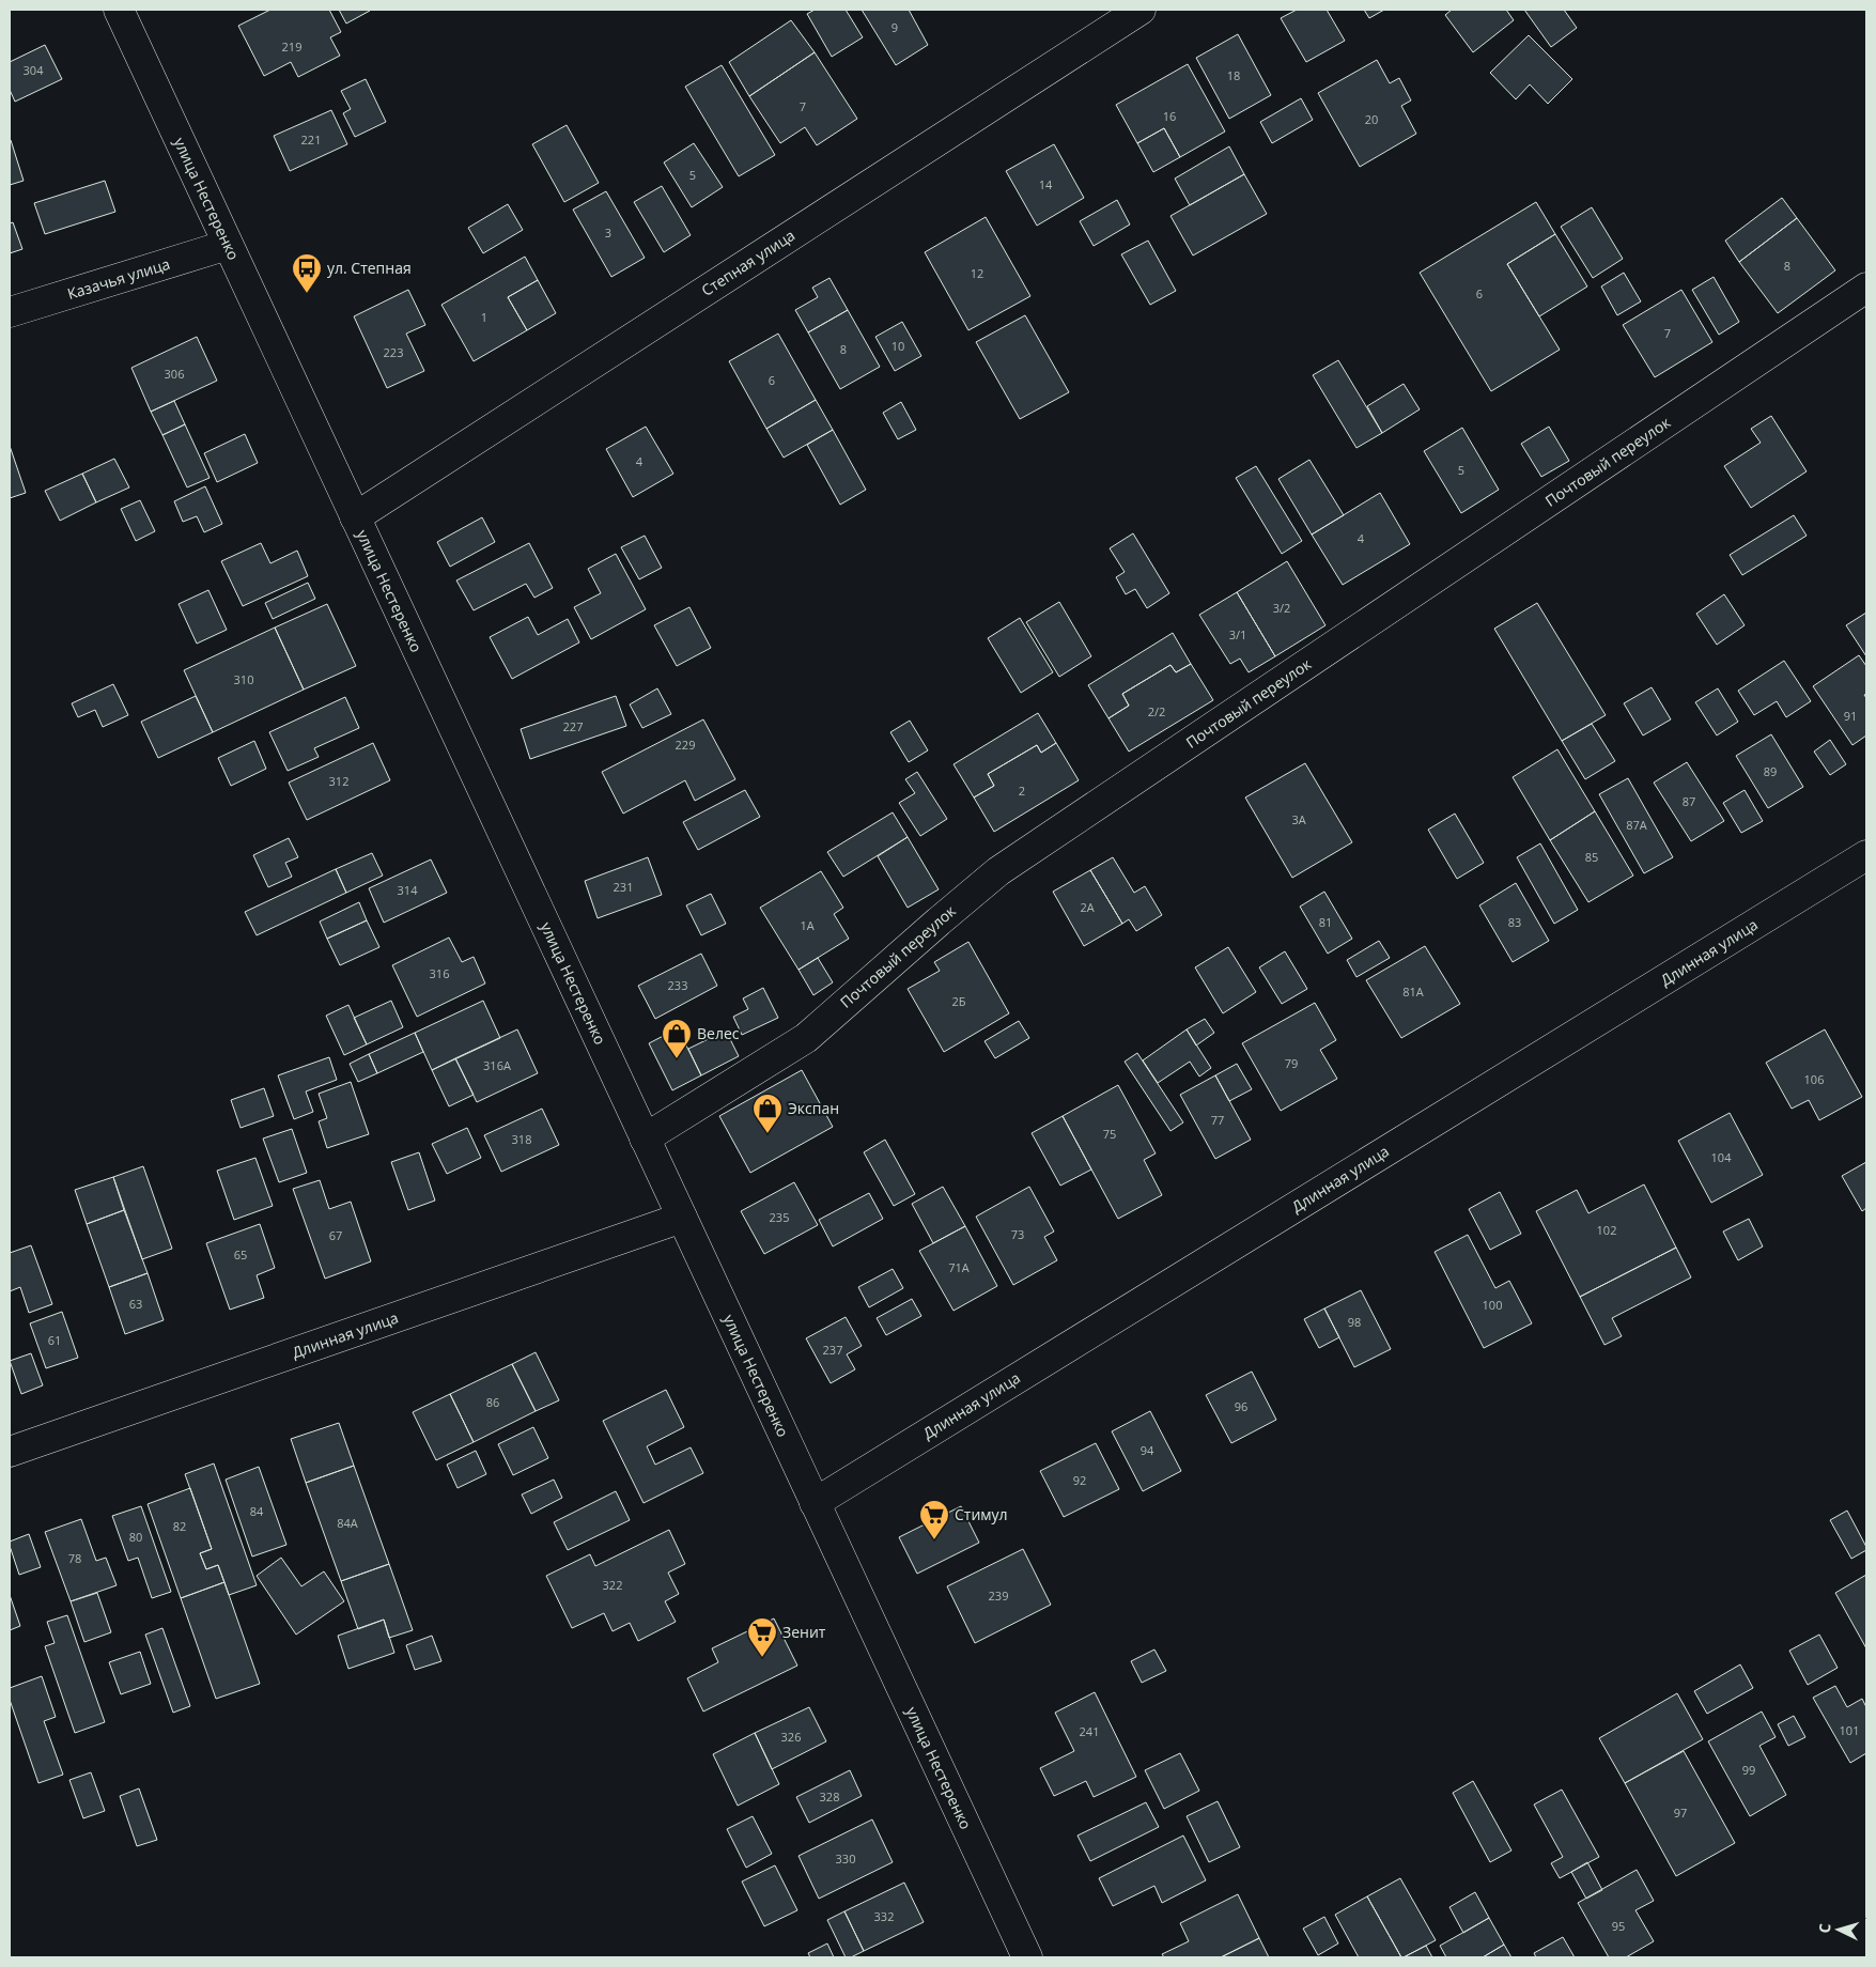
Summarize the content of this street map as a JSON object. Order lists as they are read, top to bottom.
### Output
{
  "streets": {
    "street": [
      "улица Нестеренко",
      "Степная улица",
      "Казачья улица",
      "Почтовый переулок",
      "Длинная улица"
    ]
  },
  "crossings": [
    ["улица Нестеренко", "Степная улица"],
    ["улица Нестеренко", "Казачья улица"],
    ["улица Нестеренко", "Почтовый переулок"],
    ["улица Нестеренко", "Длинная улица"]
  ],
  "places": {
    "bus stop": ["ул. Степная"],
    "shop": ["Велес", "Экспан"],
    "supermarket": ["Стимул", "Зенит"]
  },
  "house_numbers": [
    "9",
    "219",
    "304",
    "18",
    "7",
    "16",
    "20",
    "221",
    "5",
    "14",
    "3",
    "8",
    "12",
    "6",
    "1",
    "7",
    "10",
    "8",
    "223",
    "306",
    "6",
    "4",
    "5",
    "4",
    "3/2",
    "3/1",
    "310",
    "2/2",
    "91",
    "227",
    "229",
    "89",
    "312",
    "2",
    "87",
    "3А",
    "87А",
    "85",
    "231",
    "314",
    "2А",
    "81",
    "83",
    "1А",
    "316",
    "233",
    "81А",
    "2Б",
    "79",
    "316А",
    "106",
    "77",
    "75",
    "318",
    "104",
    "235",
    "102",
    "73",
    "67",
    "65",
    "71А",
    "63",
    "100",
    "98",
    "61",
    "237",
    "86",
    "96",
    "94",
    "92",
    "84",
    "84А",
    "82",
    "80",
    "78",
    "322",
    "239",
    "101",
    "241",
    "326",
    "99",
    "328",
    "97",
    "330",
    "332",
    "95"
  ],
  "north": "left"
}
